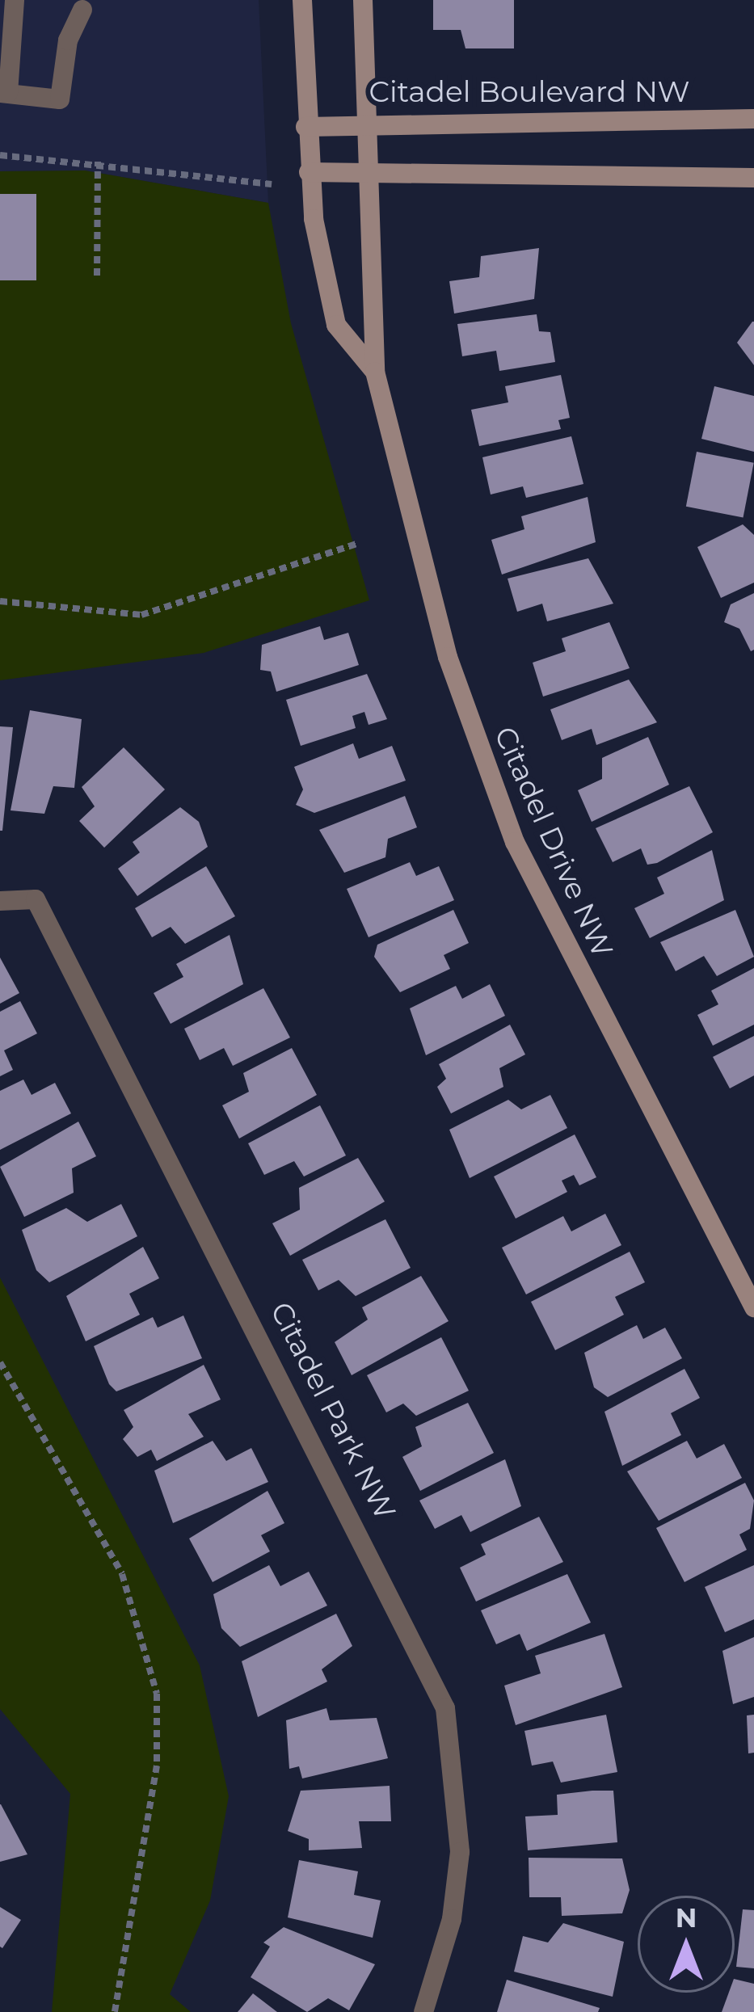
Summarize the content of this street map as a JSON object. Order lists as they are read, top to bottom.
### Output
{
  "streets": {
    "street": ["Citadel Boulevard NW", "Citadel Drive NW", "Citadel Park NW"]
  },
  "crossings": [
    ["Citadel Boulevard NW", "Citadel Drive NW"]
  ],
  "north": "top"
}
